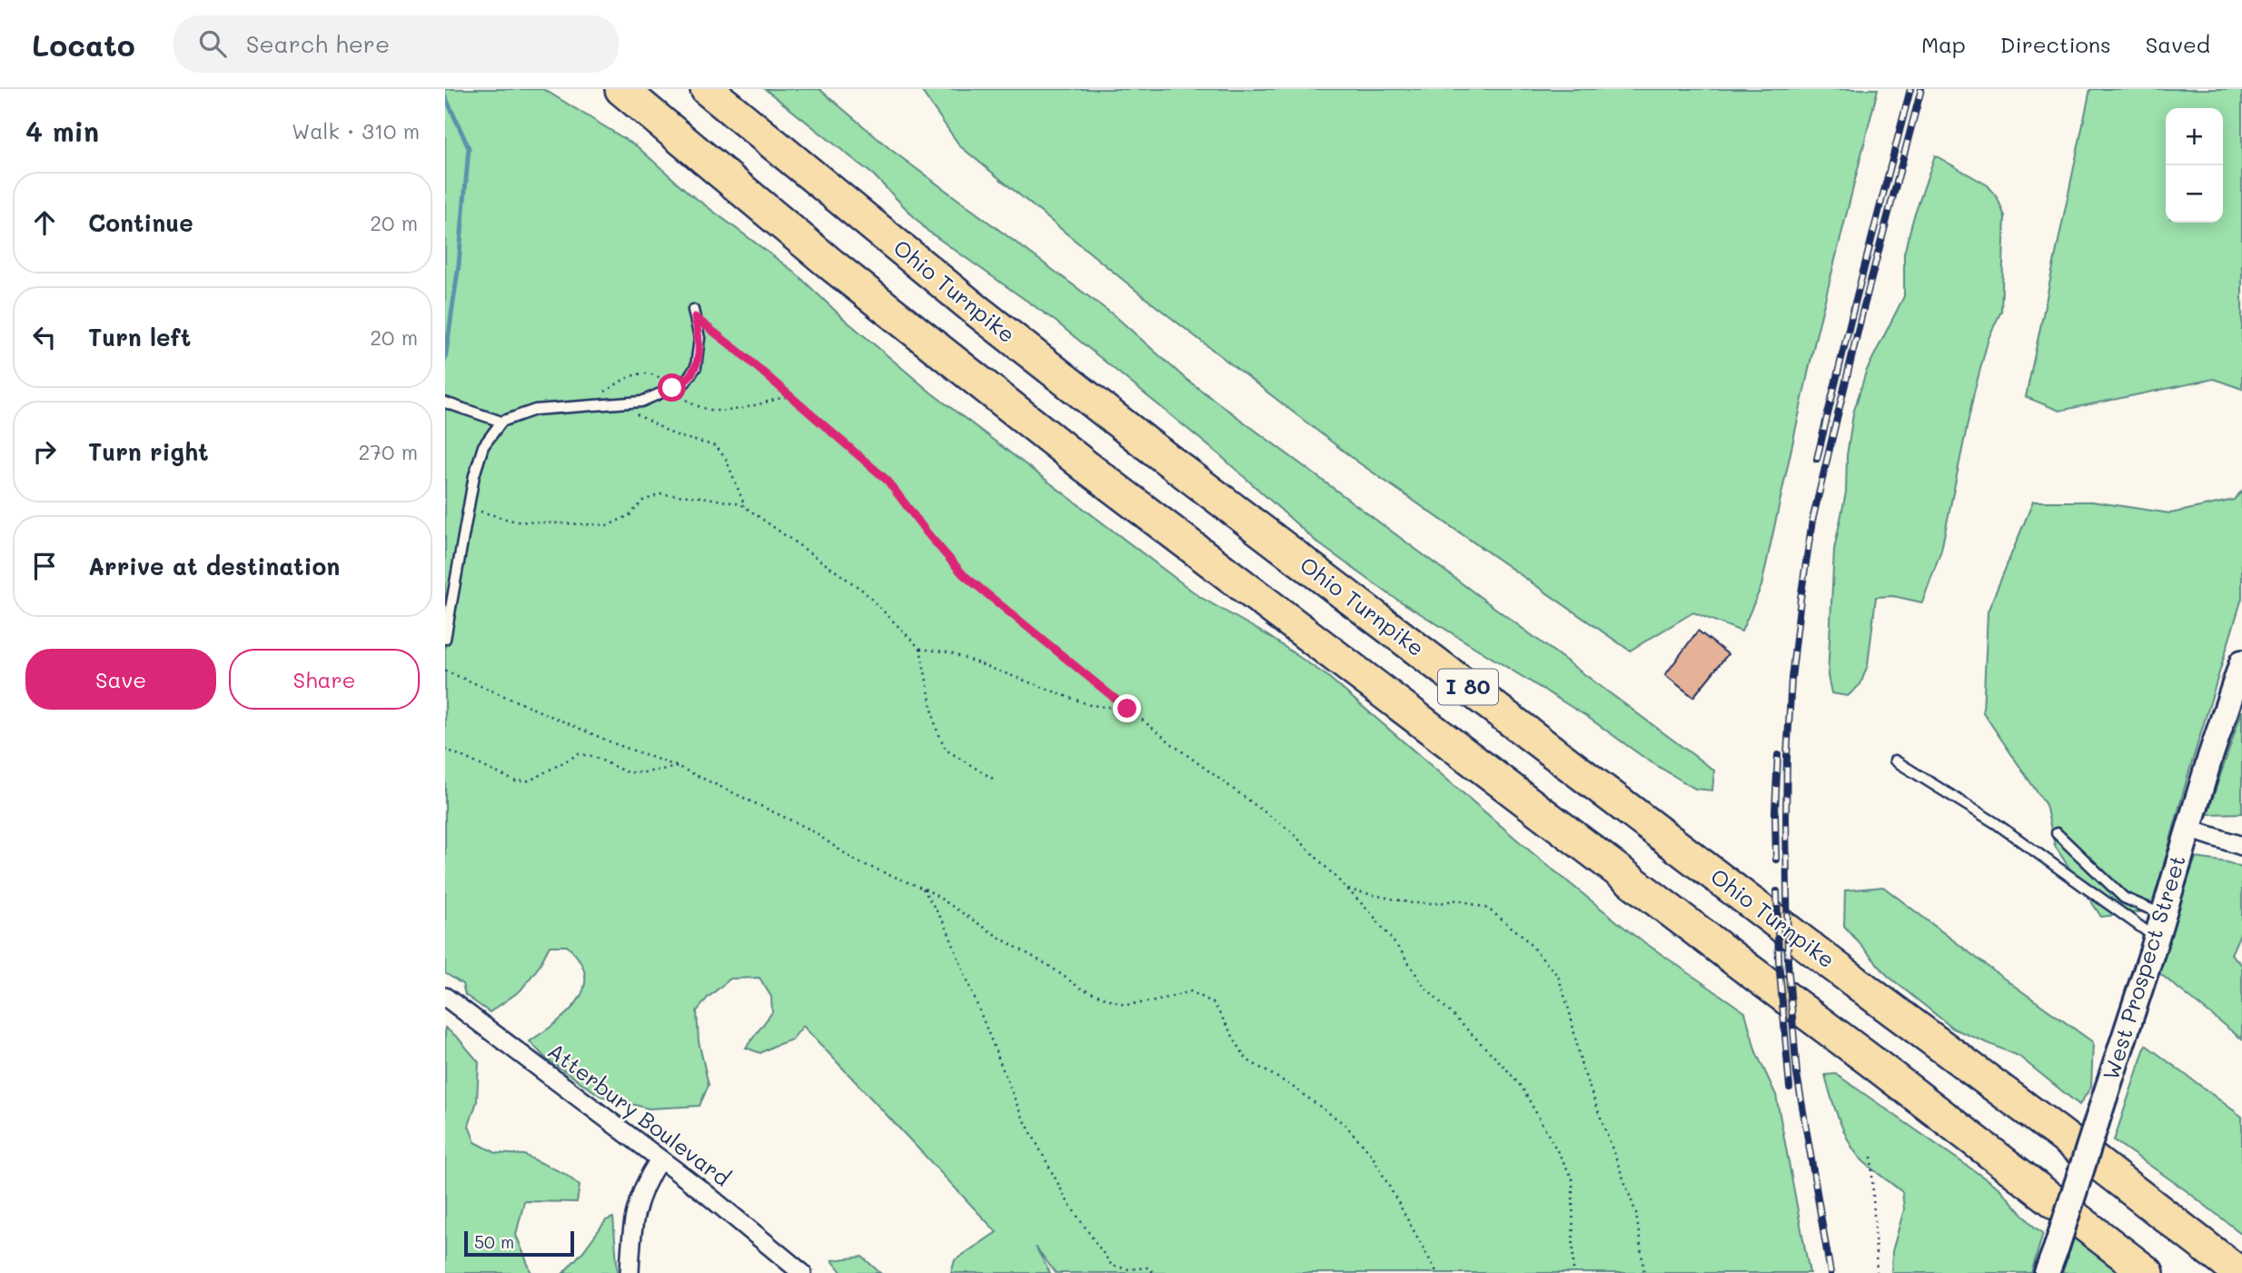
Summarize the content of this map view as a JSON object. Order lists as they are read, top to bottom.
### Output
{
  "streets": {
    "highway": ["Ohio Turnpike", "I 80"],
    "street": ["West Prospect Street", "Atterbury Boulevard"]
  },
  "scale_bar": "50 m",
  "page": {
    "header": "Locato",
    "search": "Search here",
    "nav": ["Map", "Directions", "Saved"],
    "heading": ["4 min", "Walk · 310 m"],
    "map_buttons": ["+", "−"],
    "list": [
      ["Continue", "20 m"],
      ["Turn left", "20 m"],
      ["Turn right", "270 m"],
      "Arrive at destination"
    ],
    "buttons": ["Save", "Share"],
    "scale": "50 m"
  }
}
